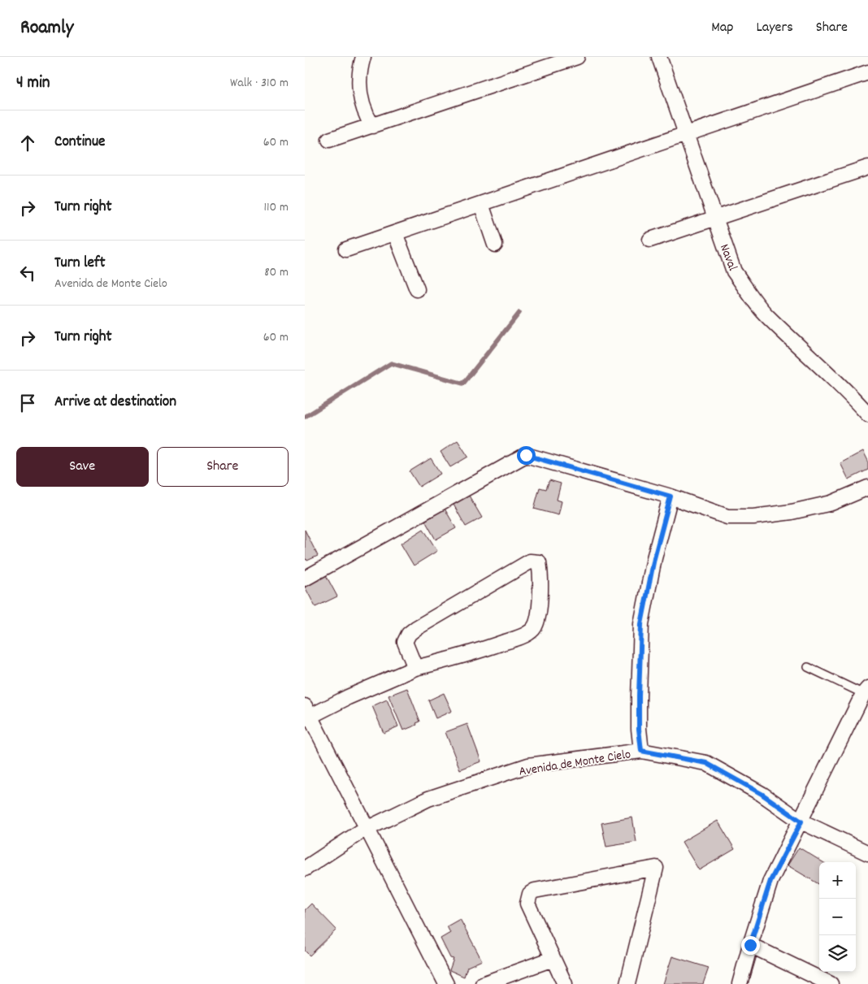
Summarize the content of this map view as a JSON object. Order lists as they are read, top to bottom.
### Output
{
  "streets": {
    "street": ["Naval", "Avenida de Monte Cielo"]
  },
  "page": {
    "header": "Roamly",
    "nav": ["Map", "Layers", "Share"],
    "heading": ["4 min", "Walk · 310 m"],
    "list": [
      ["Continue", "60 m"],
      ["Turn right", "110 m"],
      ["Turn left", "Avenida de Monte Cielo", "80 m"],
      ["Turn right", "60 m"],
      "Arrive at destination"
    ],
    "buttons": ["Save", "Share"],
    "map_buttons": ["+", "−"]
  }
}
